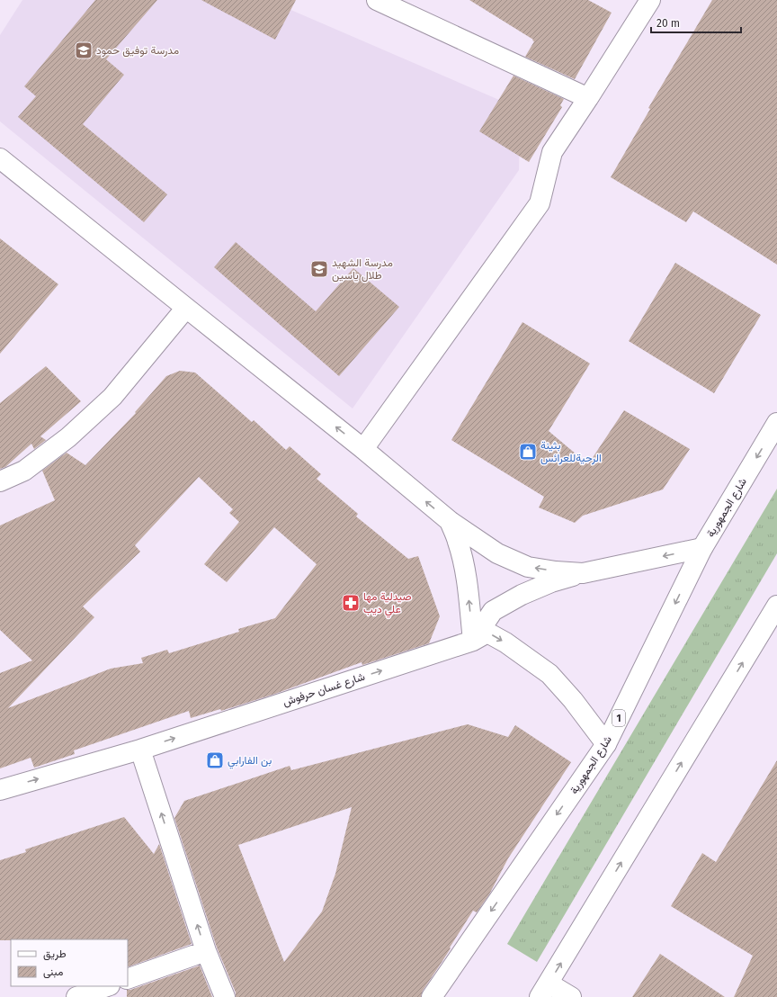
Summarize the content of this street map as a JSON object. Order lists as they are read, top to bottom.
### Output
{
  "streets": {
    "street": ["شارع الجمهورية", "شارع غسان حرفوش", "1"]
  },
  "crossings": [
    ["شارع الجمهورية", "شارع غسان حرفوش"]
  ],
  "one_way": ["شارع غسان حرفوش"],
  "places": {
    "school or university": ["مدرسة توفيق حمود", "مدرسة الشهيد طلال ياسين"],
    "shop": ["بثينة الرحيةللعرائس", "بن الفارابي"],
    "pharmacy": ["صيدلية مها علي ديب"]
  },
  "legend": ["طريق", "مبنى"],
  "scale_bar": "20 m"
}
